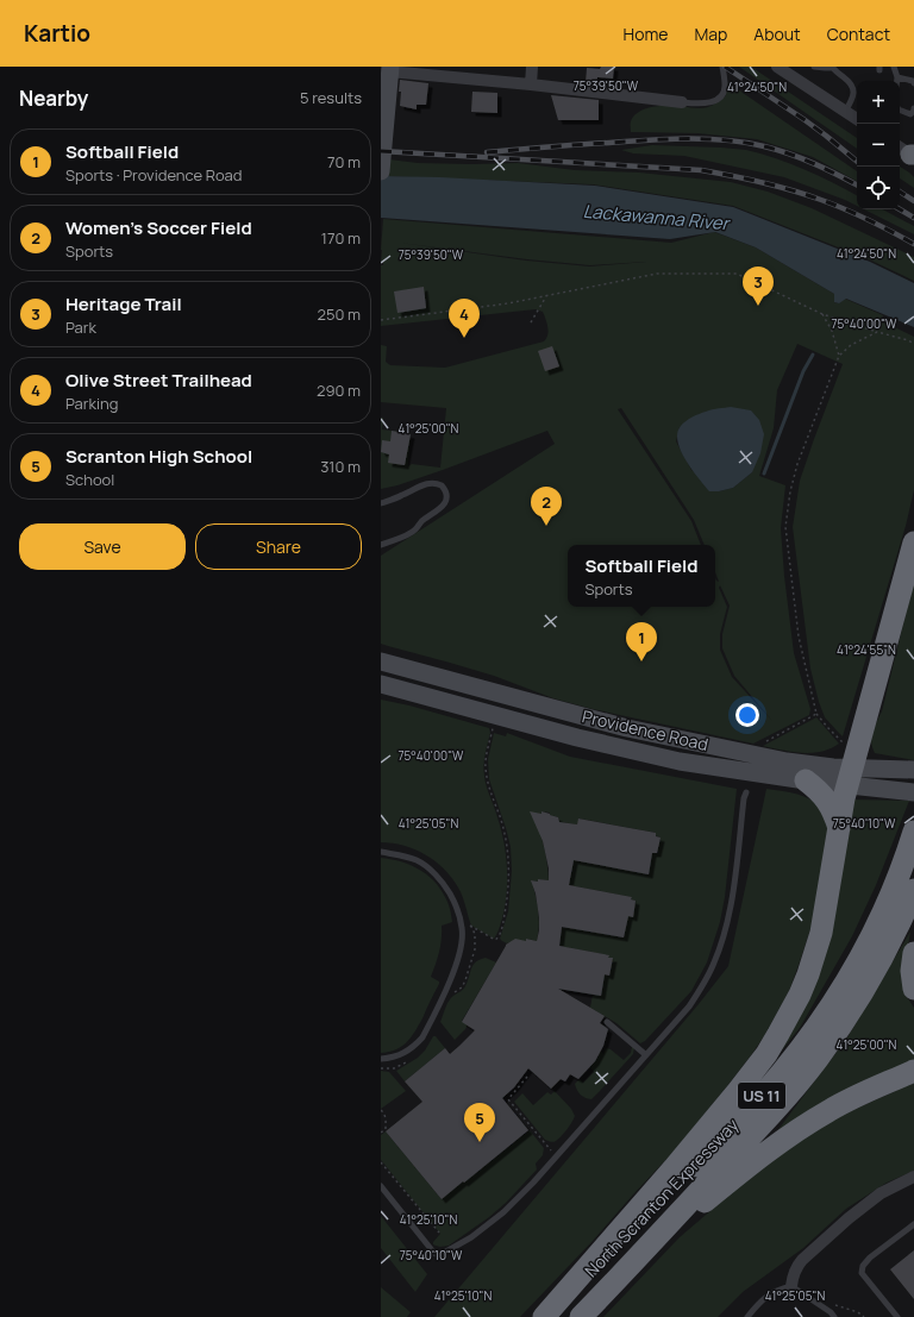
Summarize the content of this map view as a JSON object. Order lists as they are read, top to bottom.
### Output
{
  "streets": {
    "highway": ["US 11", "North Scranton Expressway"],
    "main road": ["Providence Road"]
  },
  "water": ["Lackawanna River"],
  "page": {
    "header": "Kartio",
    "nav": [
      "Home",
      "Map",
      "About",
      "Contact"
    ],
    "heading": ["Nearby", "5 results"],
    "map_buttons": ["+", "−"],
    "list": [
      {
        "mark": "1",
        "name": "Softball Field",
        "note": "Sports · Providence Road",
        "value": "70 m"
      },
      {
        "mark": "2",
        "name": "Women's Soccer Field",
        "note": "Sports",
        "value": "170 m"
      },
      {
        "mark": "3",
        "name": "Heritage Trail",
        "note": "Park",
        "value": "250 m"
      },
      {
        "mark": "4",
        "name": "Olive Street Trailhead",
        "note": "Parking",
        "value": "290 m"
      },
      {
        "mark": "5",
        "name": "Scranton High School",
        "note": "School",
        "value": "310 m"
      }
    ],
    "pins": [
      "3",
      "4",
      "2",
      "1",
      "5"
    ],
    "buttons": ["Save", "Share"],
    "popup": ["Softball Field", "Sports"]
  },
  "coordinates": [
    "75°39'50\"W",
    "41°24'50\"N",
    "75°40'00\"W",
    "41°25'00\"N",
    "41°24'55\"N",
    "75°40'10\"W",
    "41°25'05\"N",
    "41°25'10\"N"
  ]
}
